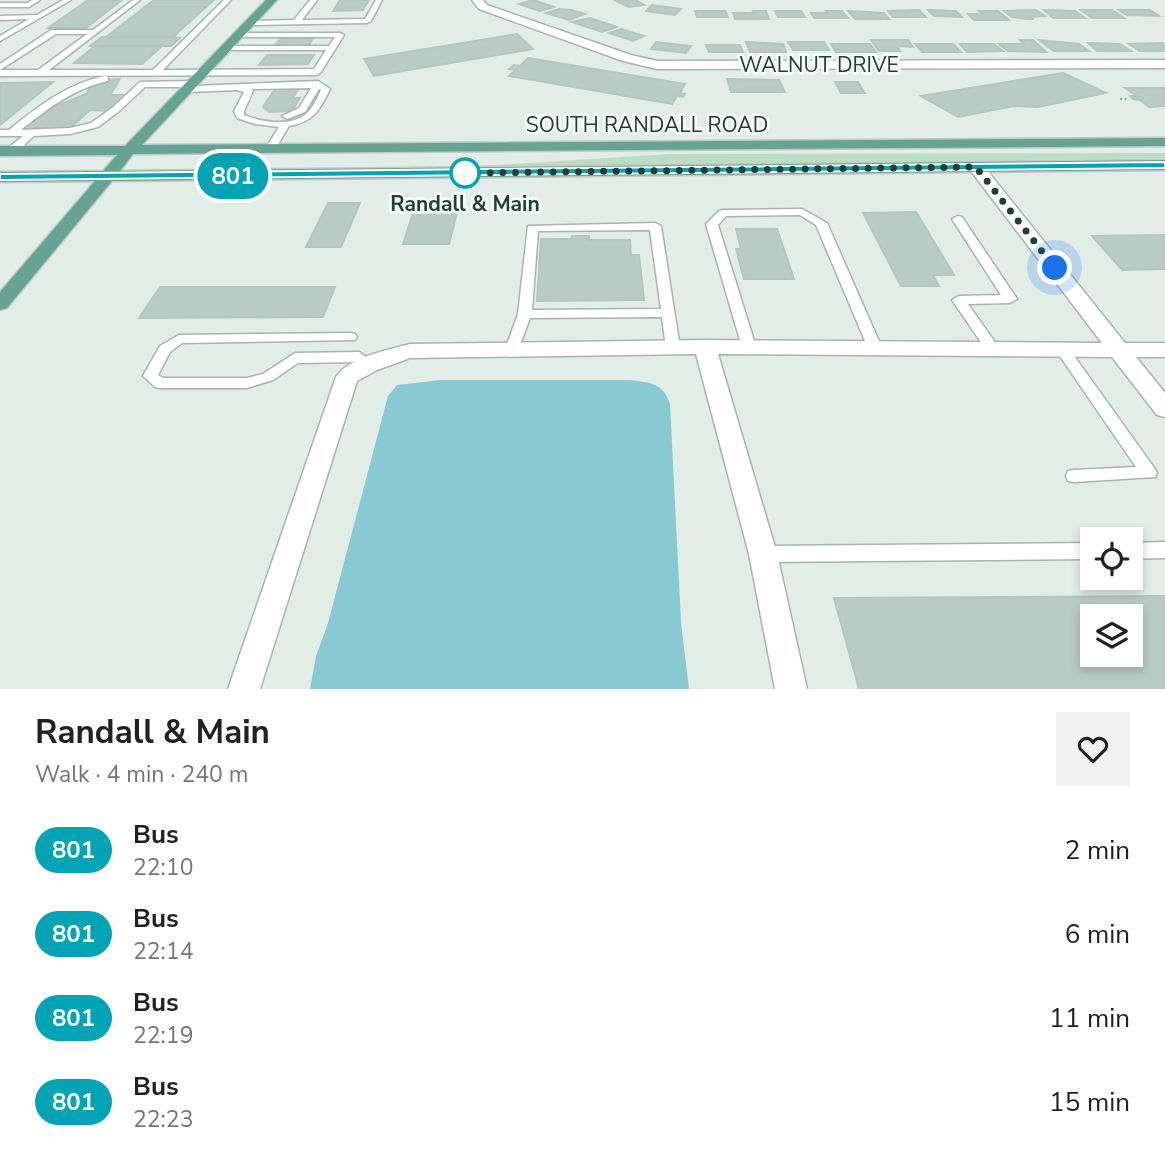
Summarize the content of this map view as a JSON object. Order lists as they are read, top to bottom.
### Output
{
  "streets": {
    "main road": ["SOUTH RANDALL ROAD"],
    "street": ["WALNUT DRIVE"]
  },
  "places": ["Randall & Main"],
  "lines": ["bus line 801"],
  "page": {
    "on_map": "801",
    "heading": ["Randall & Main", "Walk · 4 min · 240 m"],
    "list": [
      {
        "mark": "801",
        "name": "Bus",
        "note": "22:10",
        "value": "2 min"
      },
      {
        "mark": "801",
        "name": "Bus",
        "note": "22:14",
        "value": "6 min"
      },
      {
        "mark": "801",
        "name": "Bus",
        "note": "22:19",
        "value": "11 min"
      },
      {
        "mark": "801",
        "name": "Bus",
        "note": "22:23",
        "value": "15 min"
      }
    ]
  }
}
